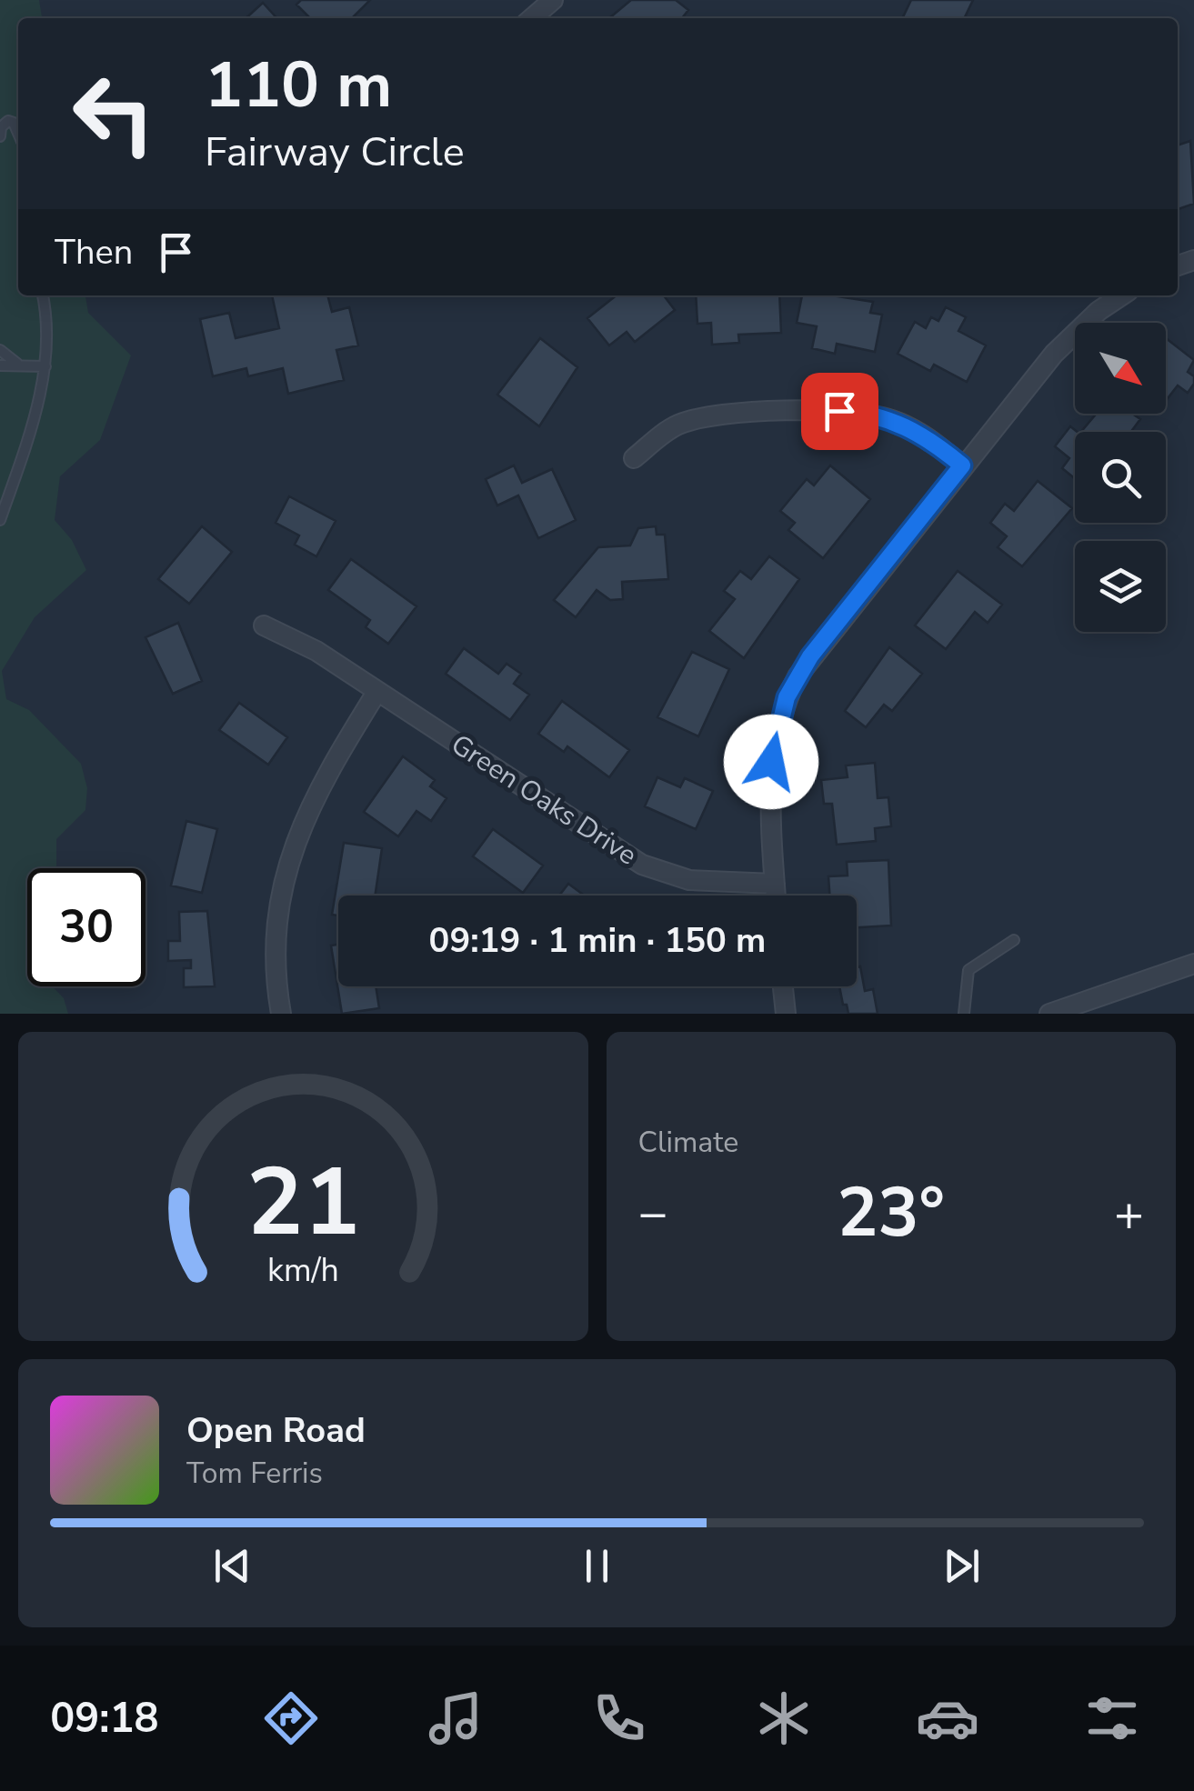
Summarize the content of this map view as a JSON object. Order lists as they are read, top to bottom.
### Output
{
  "streets": {
    "street": ["Green Oaks Drive"]
  },
  "north": "bottom right",
  "page": {
    "turn": ["110 m", "Fairway Circle"],
    "then": "Then",
    "limit": "30",
    "trip": "09:19 · 1 min · 150 m",
    "tile": "Climate",
    "heat": ["−", "23°", "+"],
    "song": ["Open Road", "Tom Ferris"],
    "tabs": "09:18",
    "gauge": ["21", "km/h"]
  }
}
